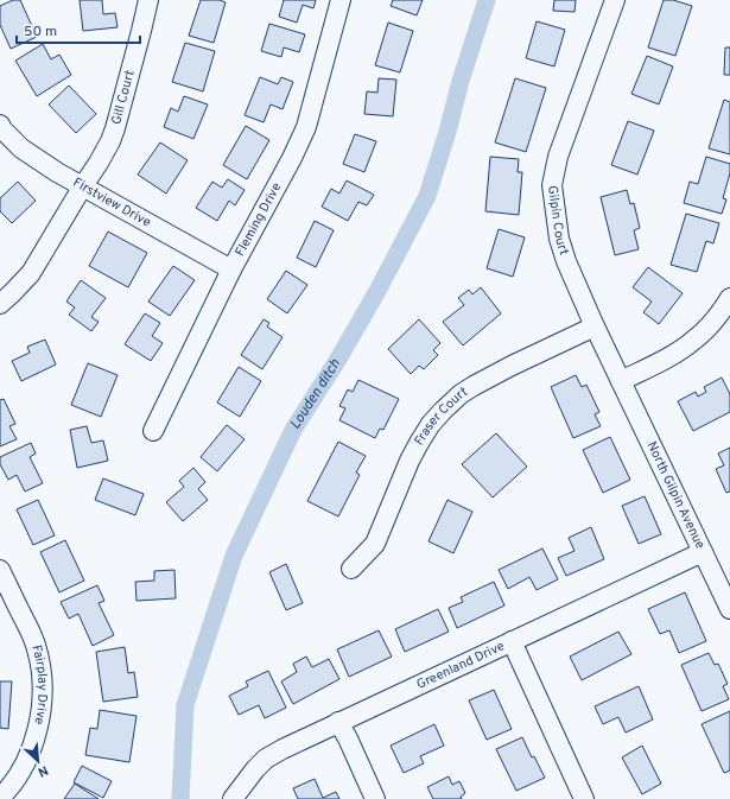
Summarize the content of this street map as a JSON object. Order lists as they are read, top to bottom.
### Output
{
  "streets": {
    "street": [
      "Gill Court",
      "Firstview Drive",
      "Fleming Drive",
      "Gilpin Court",
      "Fraser Court",
      "North Gilpin Avenue",
      "Greenland Drive",
      "Fairplay Drive"
    ]
  },
  "crossings": [
    ["Gill Court", "Firstview Drive"],
    ["Firstview Drive", "Fleming Drive"],
    ["Gilpin Court", "Fraser Court"],
    ["Gilpin Court", "North Gilpin Avenue"],
    ["North Gilpin Avenue", "Greenland Drive"]
  ],
  "water": ["Louden ditch"],
  "scale_bar": "50 m",
  "north": "bottom right"
}
